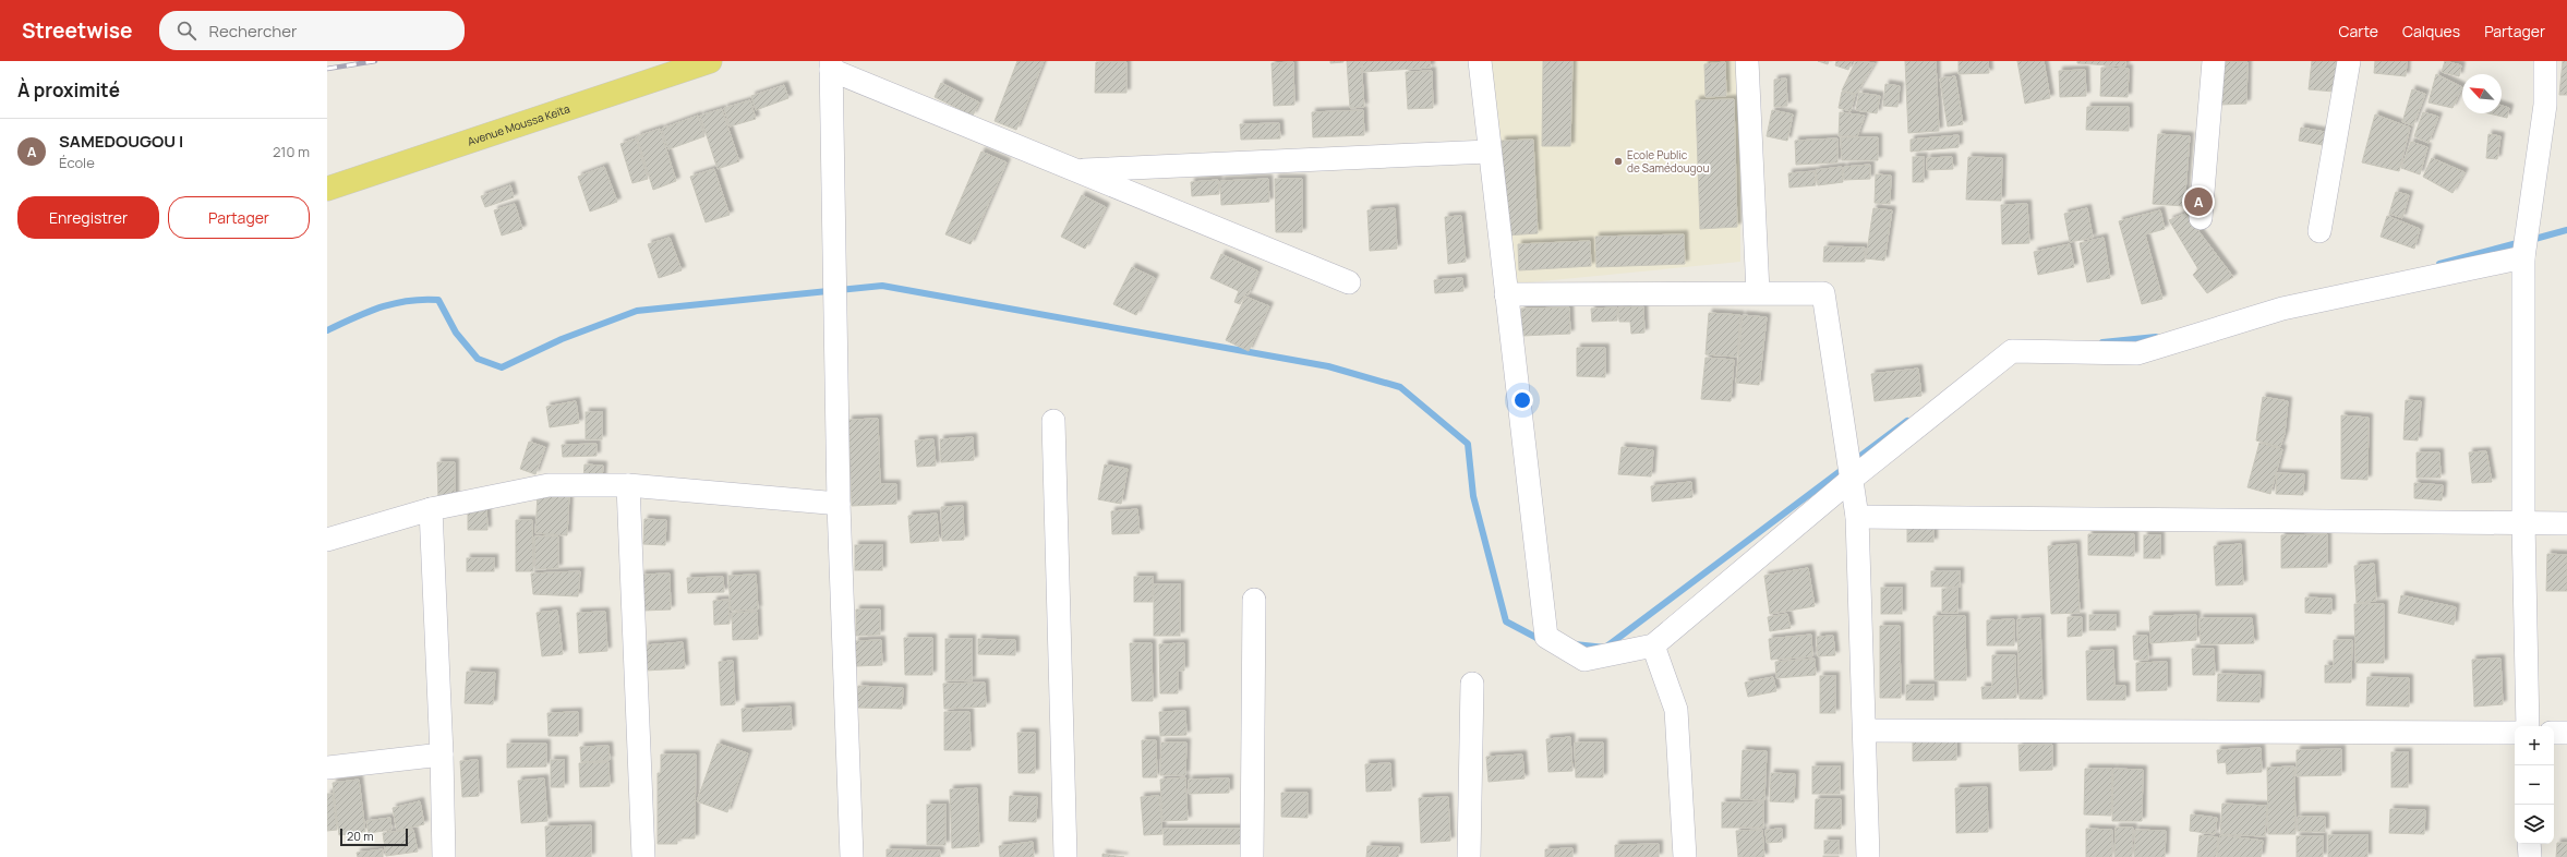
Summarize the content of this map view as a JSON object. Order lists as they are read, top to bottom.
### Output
{
  "streets": {
    "main road": ["Avenue Moussa Keïta"]
  },
  "places": ["Ecole Public de Samédougou"],
  "scale_bar": "20 m",
  "north": "top left",
  "page": {
    "header": "Streetwise",
    "search": "Rechercher",
    "nav": ["Carte", "Calques", "Partager"],
    "heading": "À proximité",
    "list": [
      {
        "mark": "A",
        "name": "SAMEDOUGOU I",
        "note": "École",
        "value": "210 m"
      }
    ],
    "buttons": ["Enregistrer", "Partager"],
    "pins": "A",
    "map_buttons": ["+", "−"],
    "scale": "20 m"
  }
}
